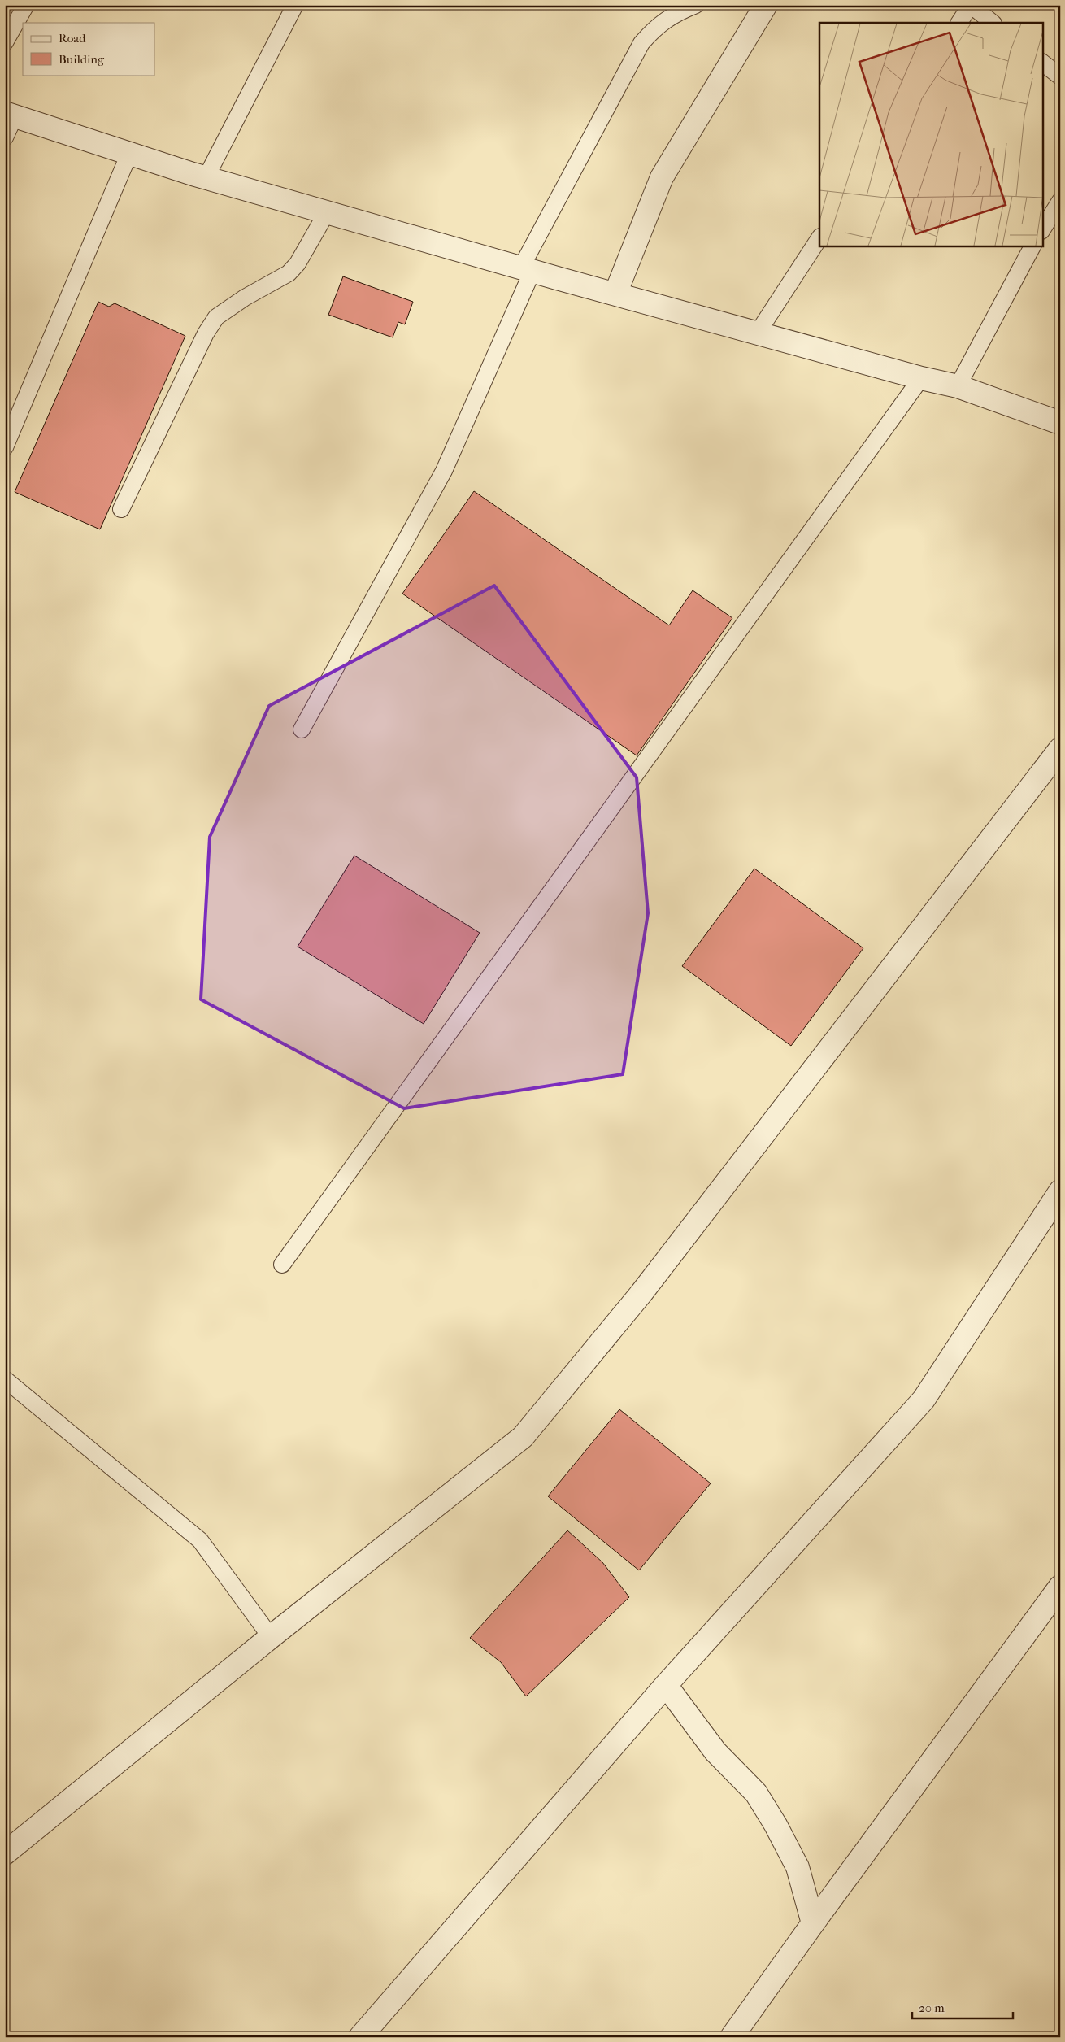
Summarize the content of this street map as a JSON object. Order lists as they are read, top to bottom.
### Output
{
  "legend": ["Road", "Building"],
  "scale_bar": "20 m"
}
